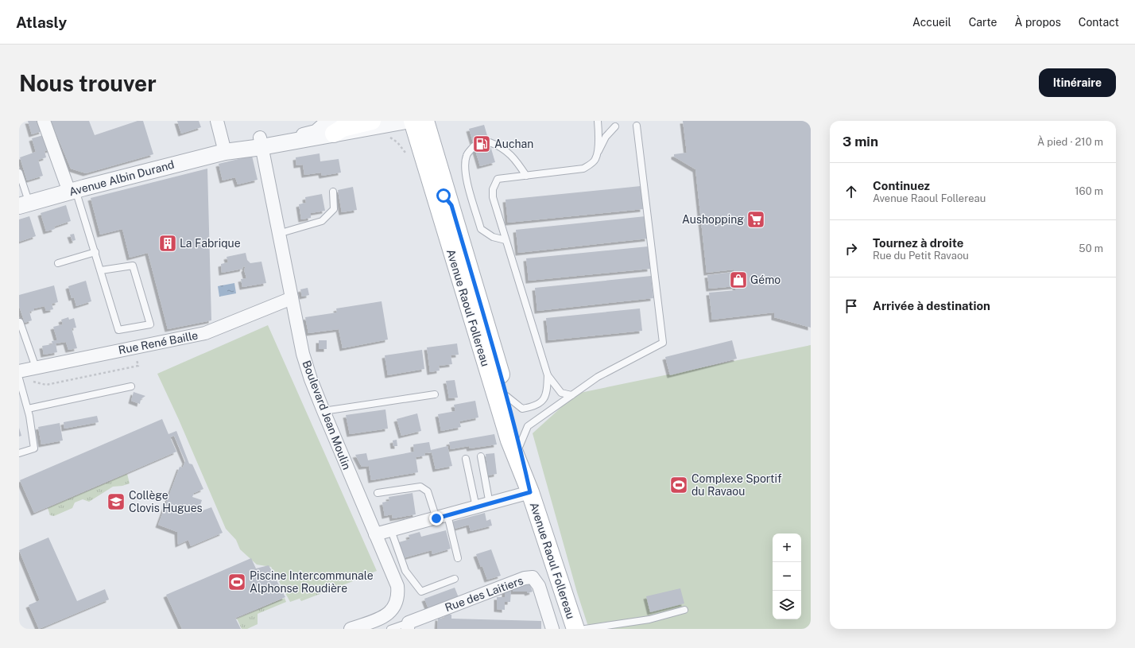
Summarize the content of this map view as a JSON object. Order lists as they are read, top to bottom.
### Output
{
  "streets": {
    "main road": ["Avenue Raoul Follereau"],
    "street": [
      "Avenue Albin Durand",
      "Rue René Baille",
      "Boulevard Jean Moulin",
      "Rue des Laitiers"
    ]
  },
  "crossings": [
    ["Avenue Albin Durand", "Boulevard Jean Moulin"],
    ["Rue René Baille", "Boulevard Jean Moulin"]
  ],
  "places": {
    "fuel station": ["Auchan"],
    "supermarket": ["Aushopping"],
    "building": ["La Fabrique"],
    "shop": ["Gémo"],
    "sports": ["Complexe Sportif du Ravaou", "Piscine Intercommunale Alphonse Roudière"],
    "school or university": ["Collège Clovis Hugues"]
  },
  "page": {
    "header": "Atlasly",
    "nav": [
      "Accueil",
      "Carte",
      "À propos",
      "Contact"
    ],
    "buttons": "Itinéraire",
    "title": "Nous trouver",
    "heading": ["3 min", "À pied · 210 m"],
    "list": [
      ["Continuez", "Avenue Raoul Follereau", "160 m"],
      ["Tournez à droite", "Rue du Petit Ravaou", "50 m"],
      "Arrivée à destination"
    ],
    "map_buttons": ["+", "−"]
  }
}
